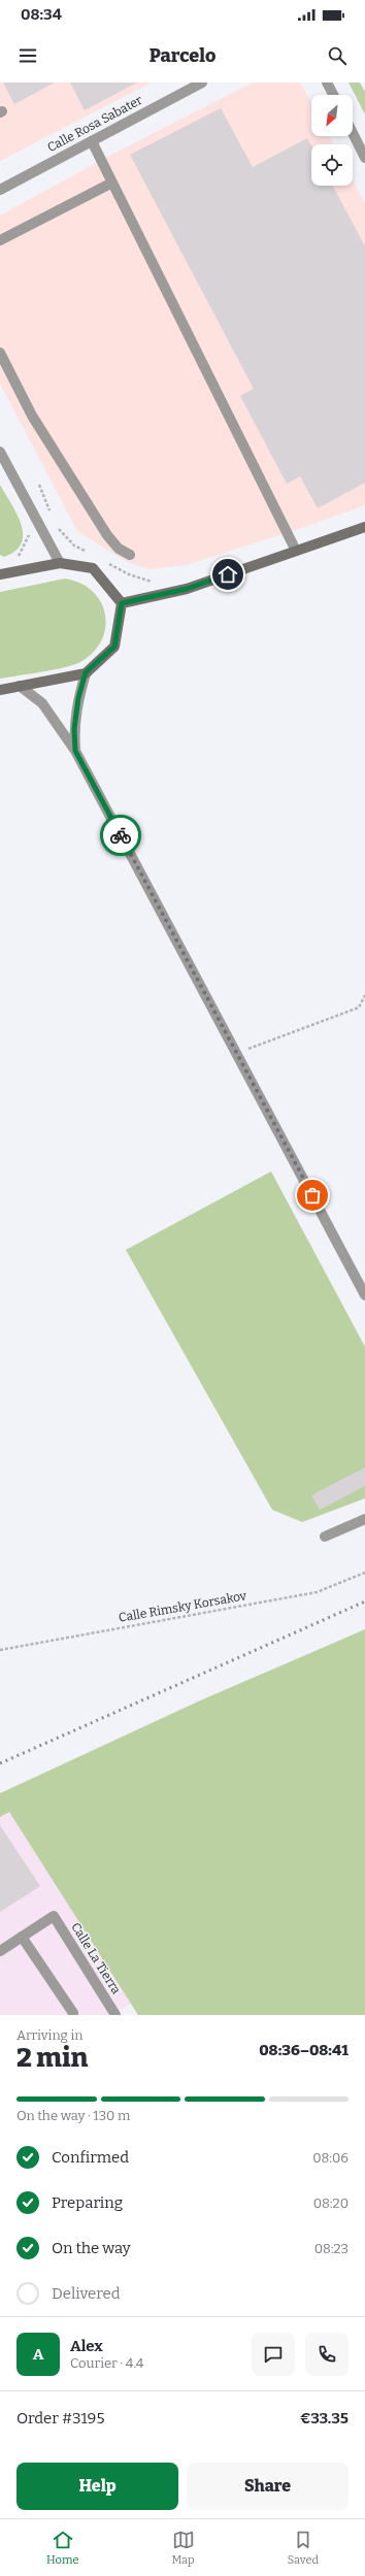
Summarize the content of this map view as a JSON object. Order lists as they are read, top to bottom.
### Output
{
  "streets": {
    "street": ["Calle Rosa Sabater", "Calle La Tierra"],
    "path": ["Calle Rimsky Korsakov"]
  },
  "north": "bottom left",
  "page": {
    "status": "08:34",
    "header": "Parcelo",
    "heading": ["2 min", "Arriving in", "08:36–08:41"],
    "panel": [
      "Alex",
      "Courier · 4.4",
      "Order #3195",
      "€33.35"
    ],
    "bar": "On the way · 130 m",
    "list": [
      ["Confirmed", "08:06"],
      ["Preparing", "08:20"],
      ["On the way", "08:23"],
      "Delivered"
    ],
    "round": "A",
    "buttons": ["Help", "Share"],
    "tabs": ["Home", "Map", "Saved"]
  }
}
